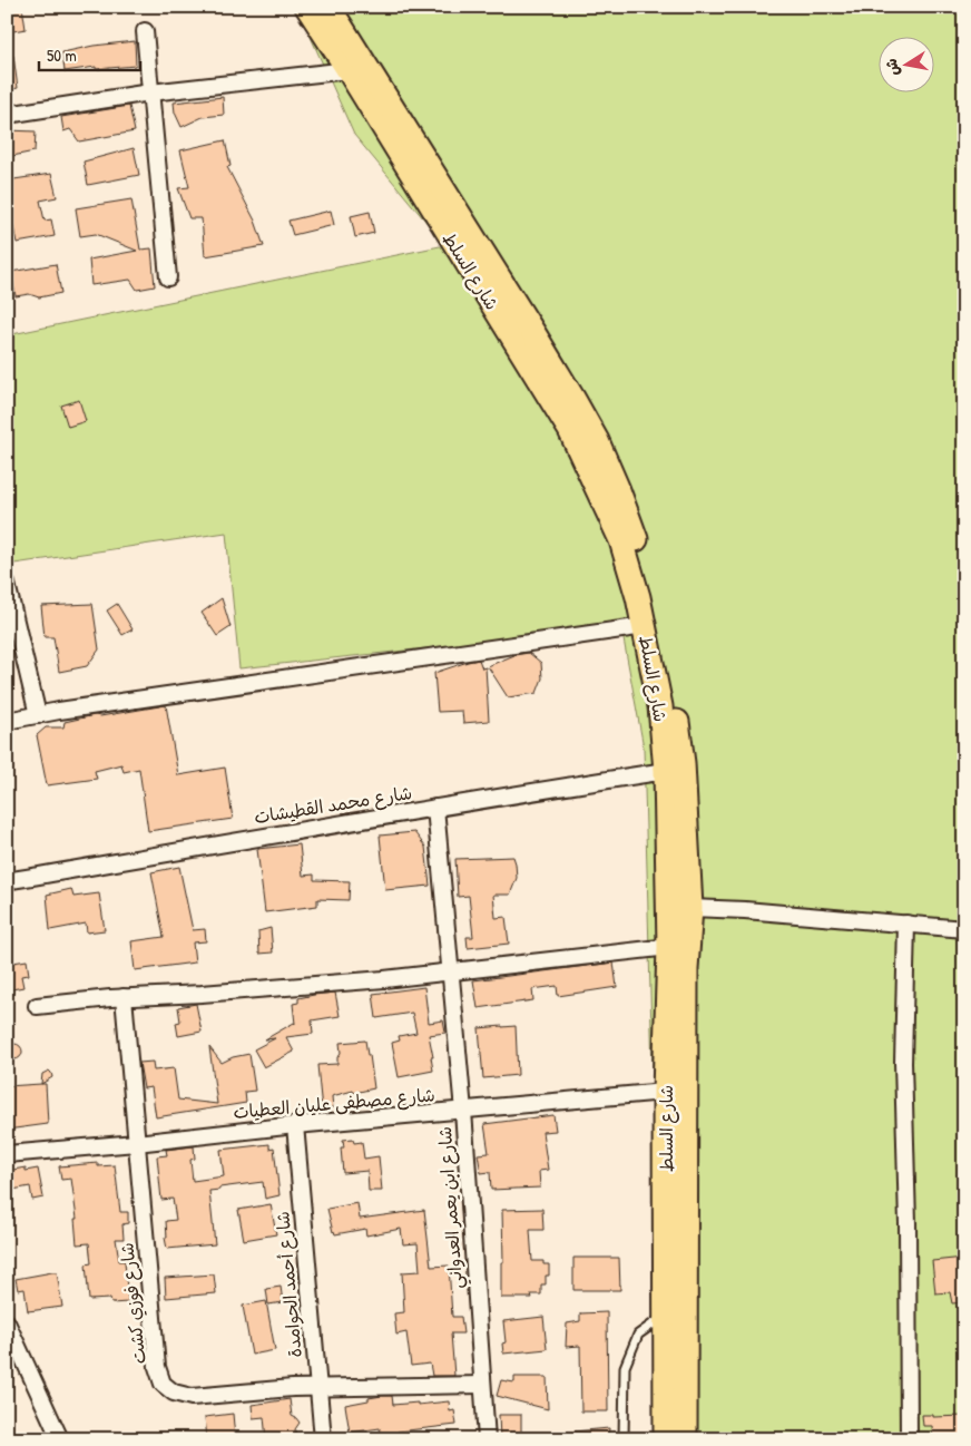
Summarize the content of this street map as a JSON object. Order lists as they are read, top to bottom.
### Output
{
  "streets": {
    "main road": ["شارع السلط"],
    "street": [
      "شارع محمد القطيشات",
      "شارع مصطفى عليان العطيات",
      "شارع ابن يعمر العدواني",
      "شارع أحمد الحوامدة",
      "شارع فوزي كشت"
    ]
  },
  "crossings": [
    ["شارع السلط", "شارع محمد القطيشات"],
    ["شارع السلط", "شارع مصطفى عليان العطيات"],
    ["شارع محمد القطيشات", "شارع ابن يعمر العدواني"],
    ["شارع مصطفى عليان العطيات", "شارع ابن يعمر العدواني"],
    ["شارع مصطفى عليان العطيات", "شارع أحمد الحوامدة"],
    ["شارع مصطفى عليان العطيات", "شارع فوزي كشت"],
    ["شارع ابن يعمر العدواني", "شارع فوزي كشت"],
    ["شارع أحمد الحوامدة", "شارع فوزي كشت"]
  ],
  "scale_bar": "50 m",
  "north": "left"
}
